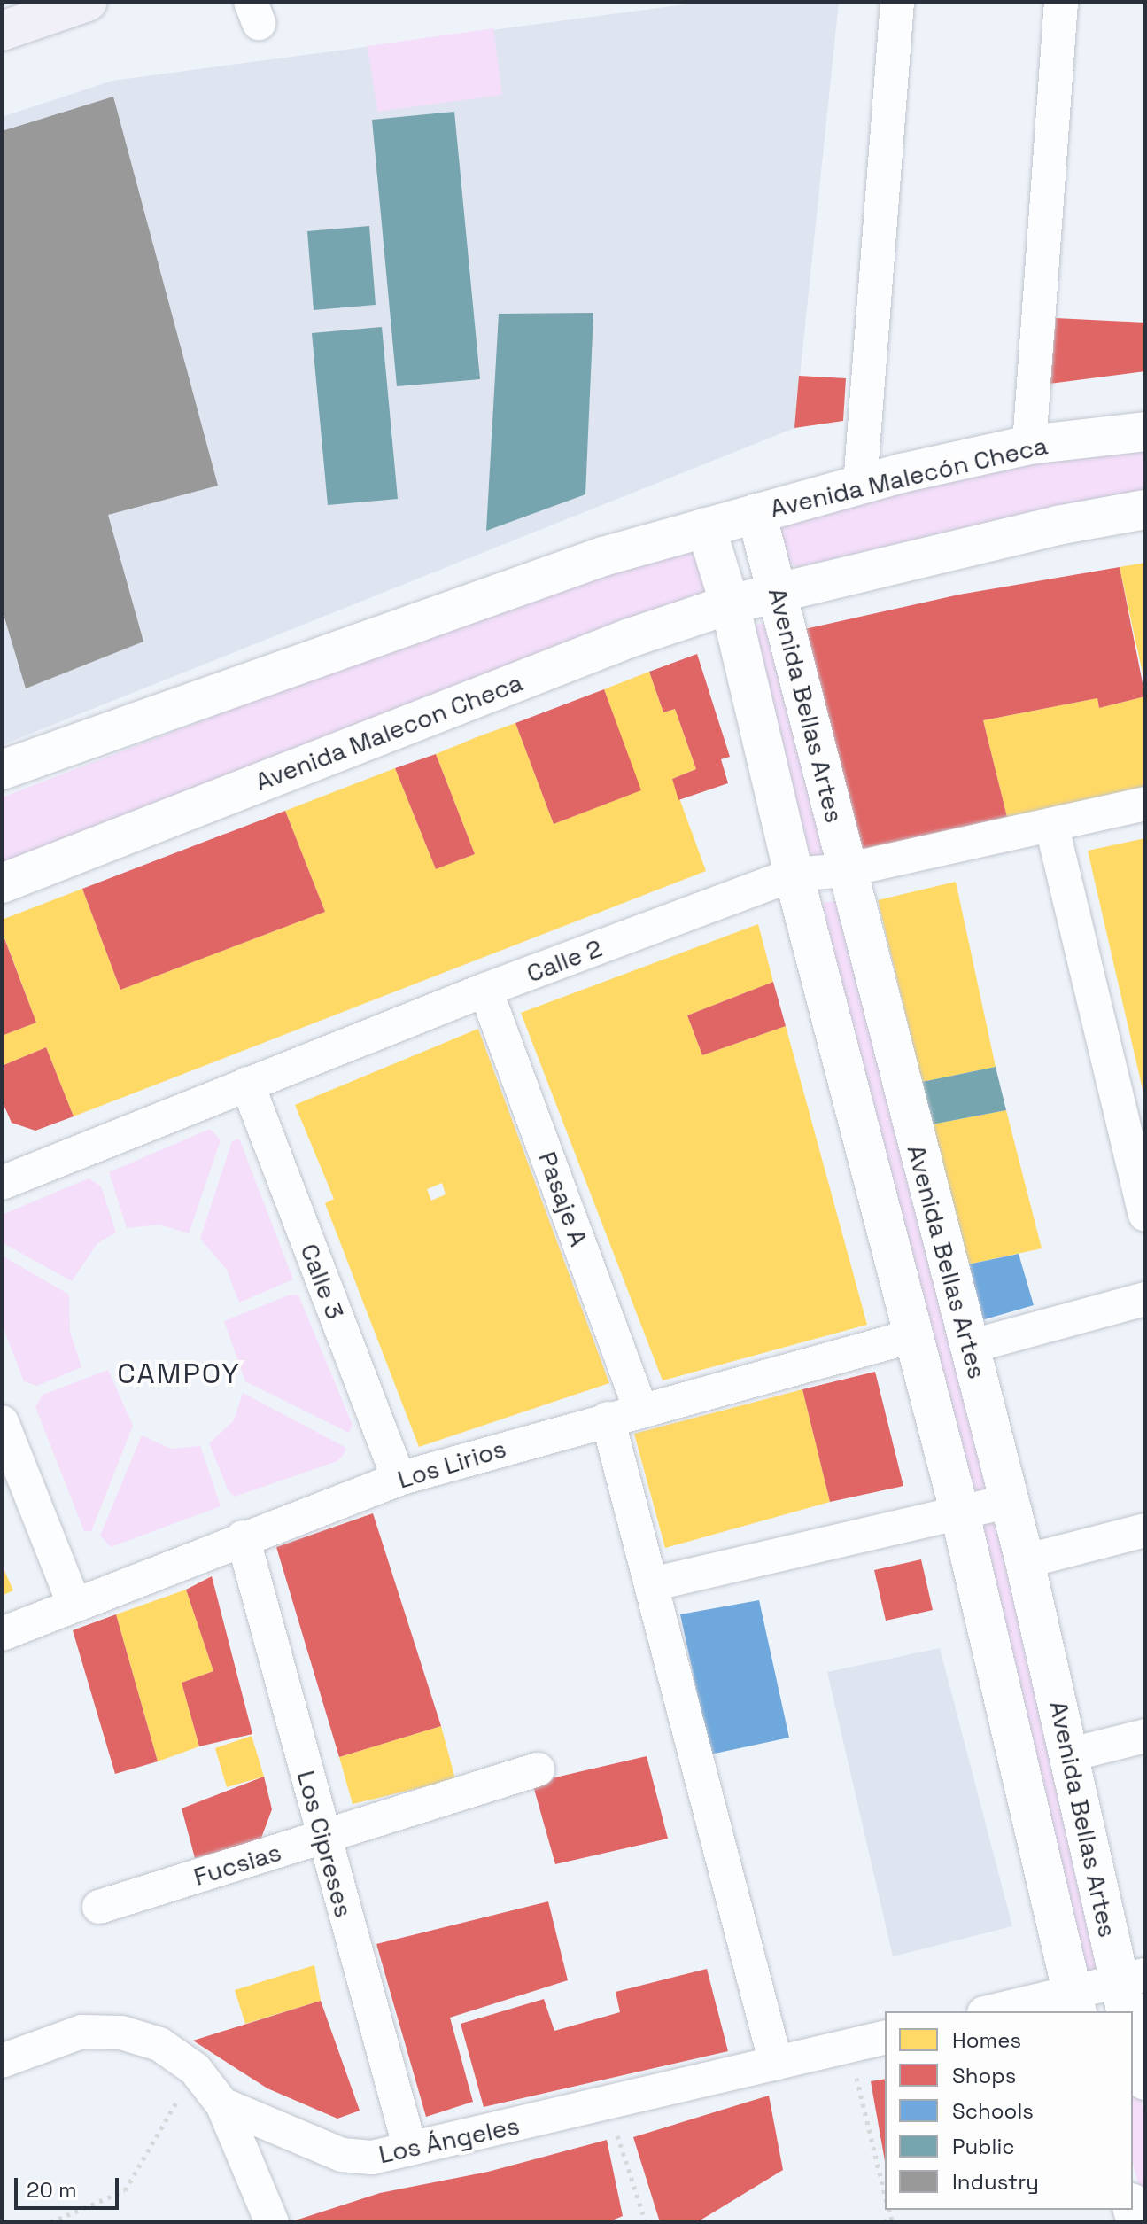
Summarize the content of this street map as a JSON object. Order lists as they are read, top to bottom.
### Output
{
  "streets": {
    "street": [
      "Avenida Malecón Checa",
      "Avenida Bellas Artes",
      "Avenida Malecon Checa",
      "Calle 2",
      "Pasaje A",
      "Calle 3",
      "Los Lirios",
      "Los Cipreses",
      "Fucsias",
      "Los Ángeles"
    ]
  },
  "crossings": [
    ["Avenida Malecón Checa", "Avenida Bellas Artes"],
    ["Avenida Bellas Artes", "Avenida Malecon Checa"],
    ["Avenida Bellas Artes", "Calle 2"],
    ["Avenida Bellas Artes", "Los Lirios"],
    ["Calle 2", "Pasaje A"],
    ["Calle 2", "Calle 3"],
    ["Pasaje A", "Los Lirios"],
    ["Calle 3", "Los Lirios"],
    ["Los Lirios", "Los Cipreses"],
    ["Los Cipreses", "Fucsias"],
    ["Los Cipreses", "Los Ángeles"]
  ],
  "districts": ["CAMPOY"],
  "legend": [
    "Homes",
    "Shops",
    "Schools",
    "Public",
    "Industry"
  ],
  "scale_bar": "20 m"
}
